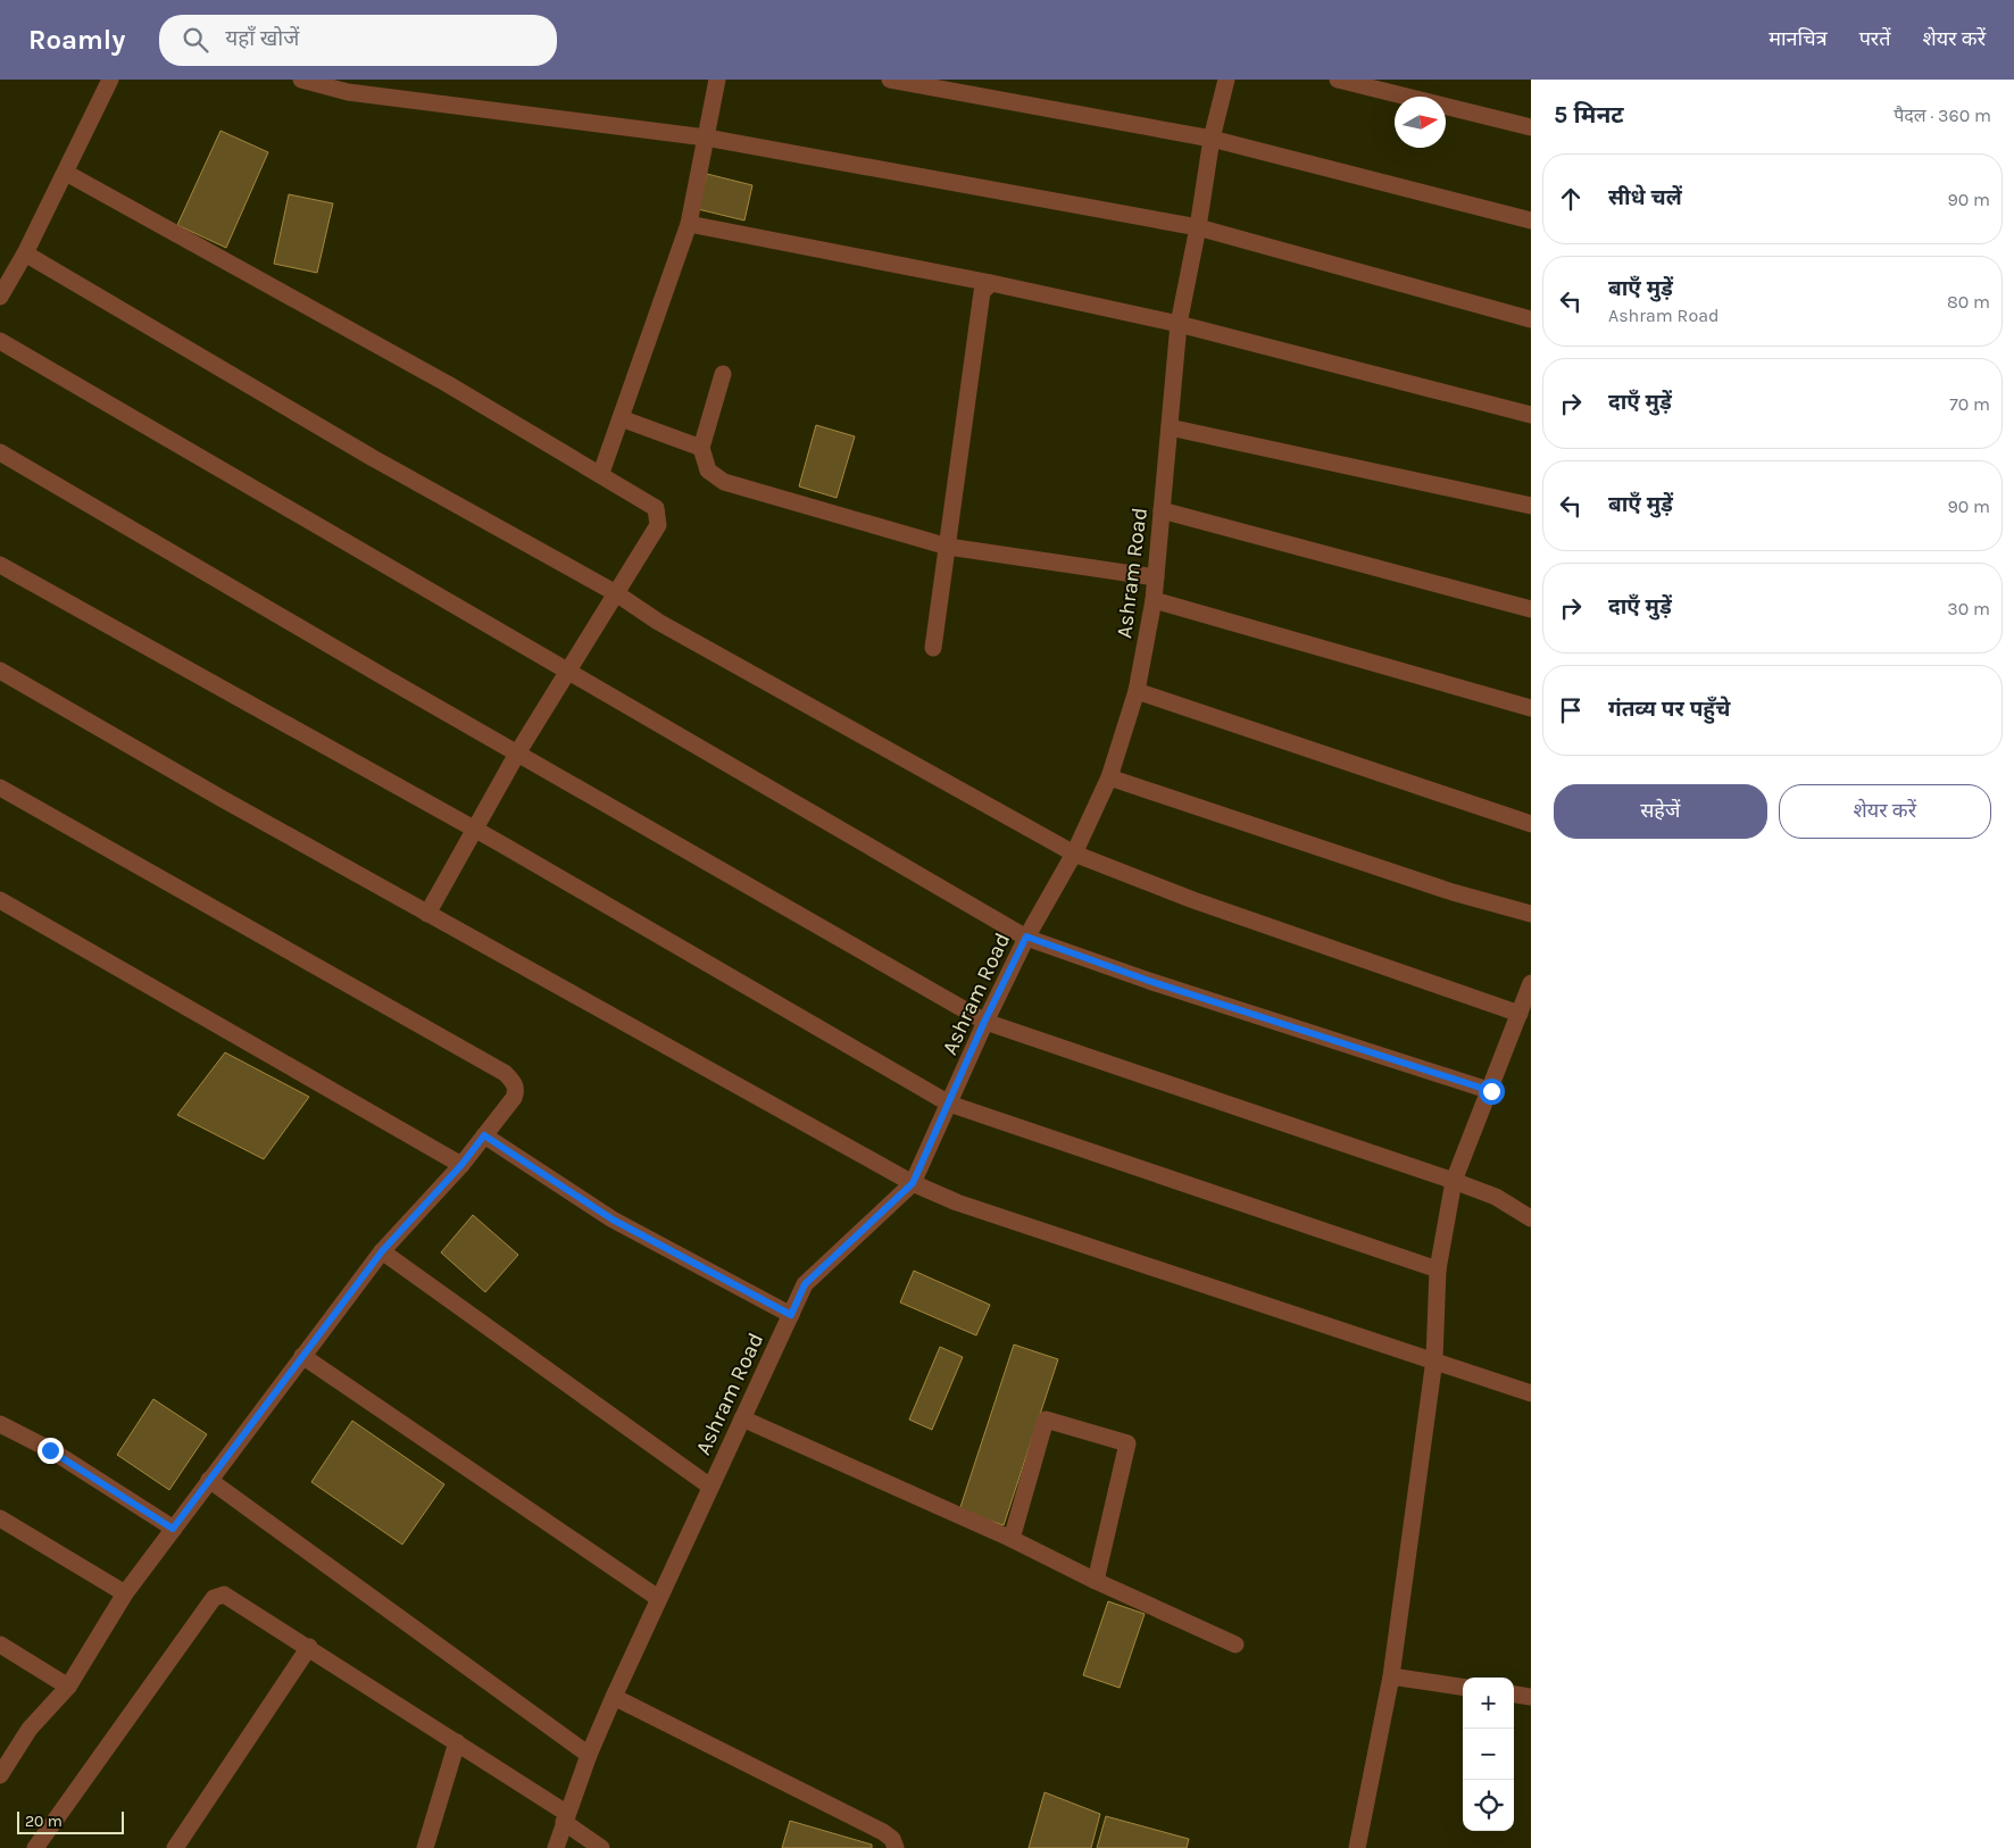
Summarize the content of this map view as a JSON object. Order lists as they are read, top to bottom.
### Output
{
  "streets": {
    "street": ["Ashram Road"]
  },
  "scale_bar": "20 m",
  "north": "right",
  "page": {
    "header": "Roamly",
    "search": "यहाँ खोजें",
    "nav": ["मानचित्र", "परतें", "शेयर करें"],
    "heading": ["5 मिनट", "पैदल · 360 m"],
    "list": [
      ["सीधे चलें", "90 m"],
      ["बाएँ मुड़ें", "Ashram Road", "80 m"],
      ["दाएँ मुड़ें", "70 m"],
      ["बाएँ मुड़ें", "90 m"],
      ["दाएँ मुड़ें", "30 m"],
      "गंतव्य पर पहुँचे"
    ],
    "buttons": ["सहेजें", "शेयर करें"],
    "map_buttons": ["+", "−"],
    "scale": "20 m"
  }
}
